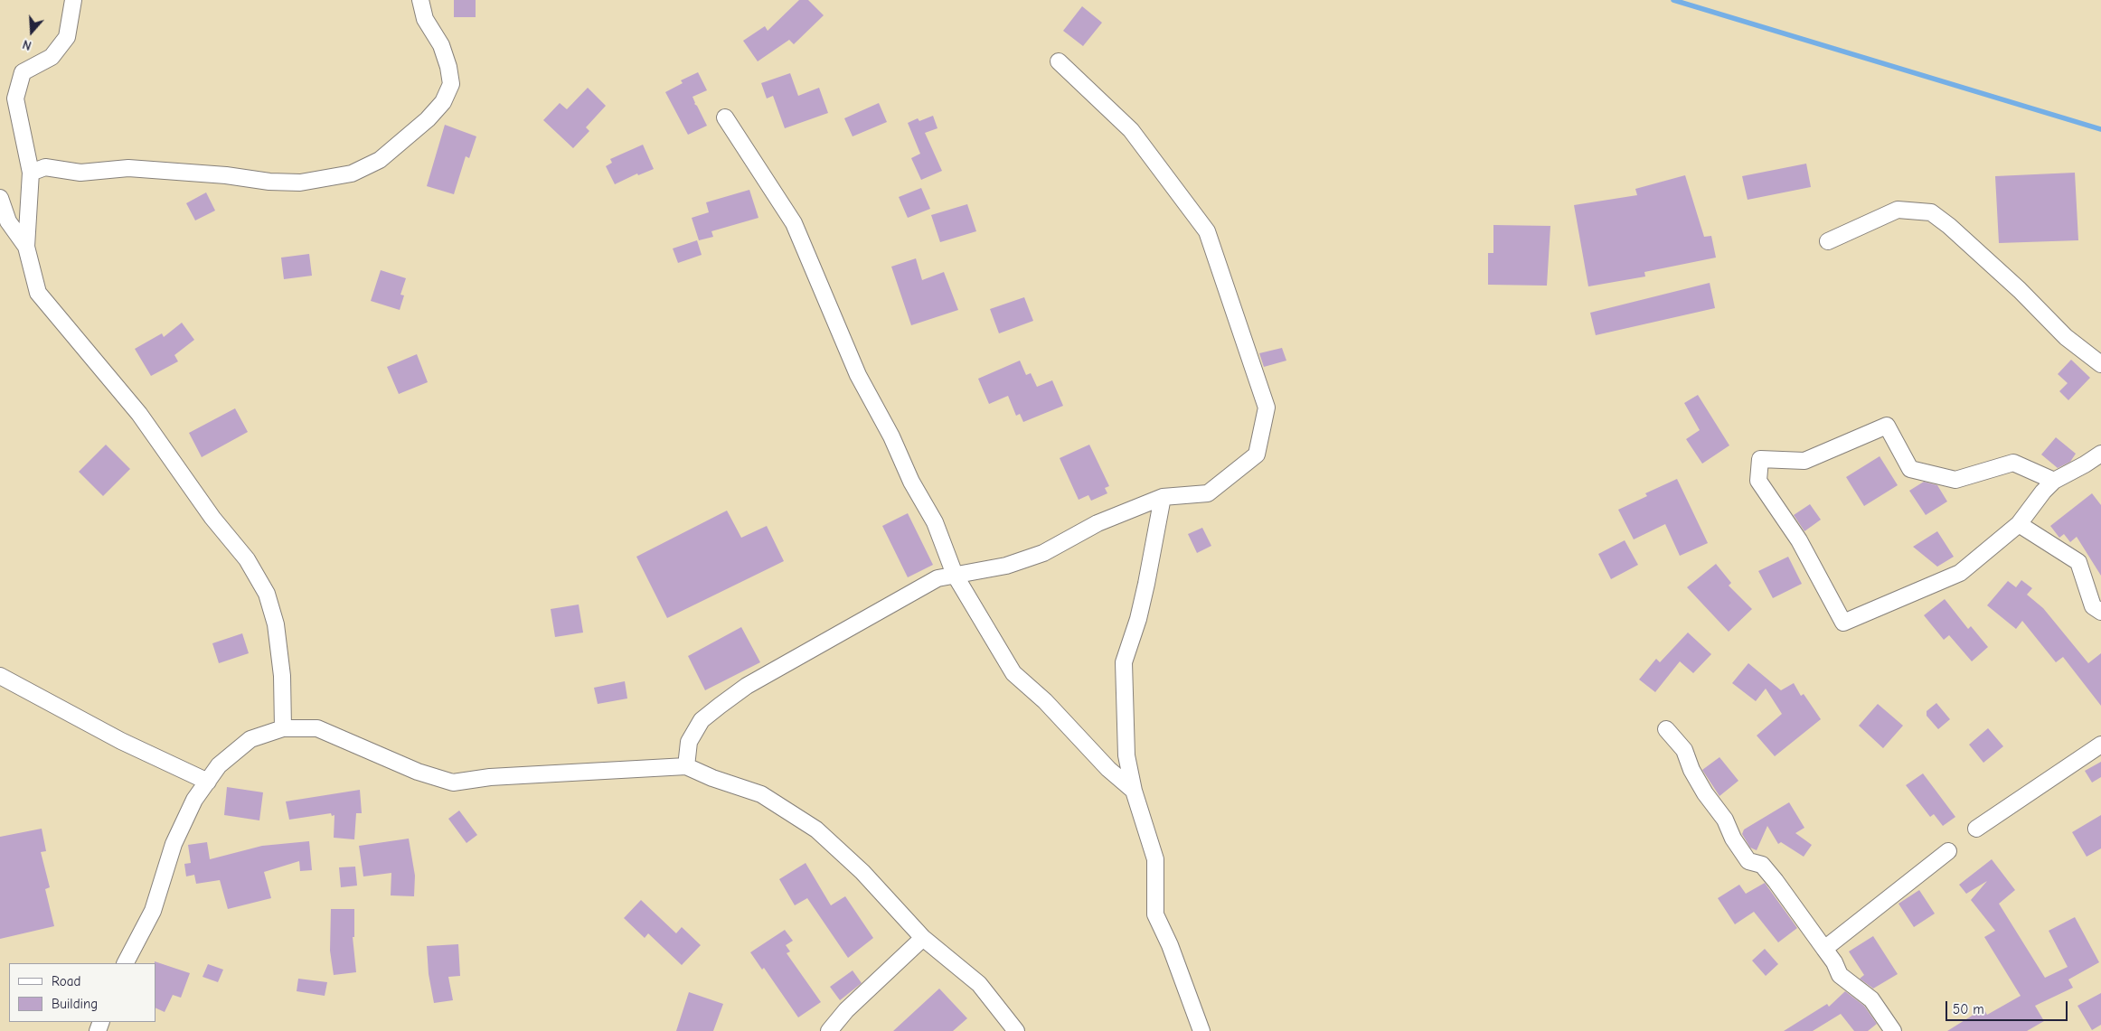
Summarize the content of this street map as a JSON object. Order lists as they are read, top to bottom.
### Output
{
  "legend": ["Road", "Building"],
  "scale_bar": "50 m",
  "north": "bottom"
}
